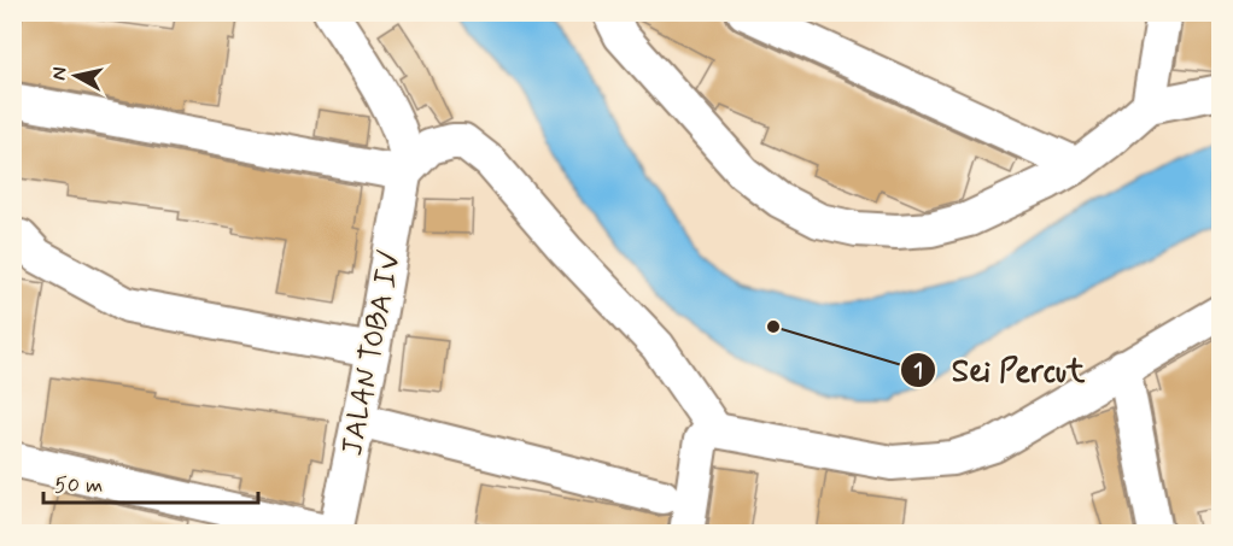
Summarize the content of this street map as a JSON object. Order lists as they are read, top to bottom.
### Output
{
  "streets": {
    "street": ["JALAN TOBA IV"]
  },
  "places": ["Sei Percut"],
  "scale_bar": "50 m",
  "north": "left"
}
